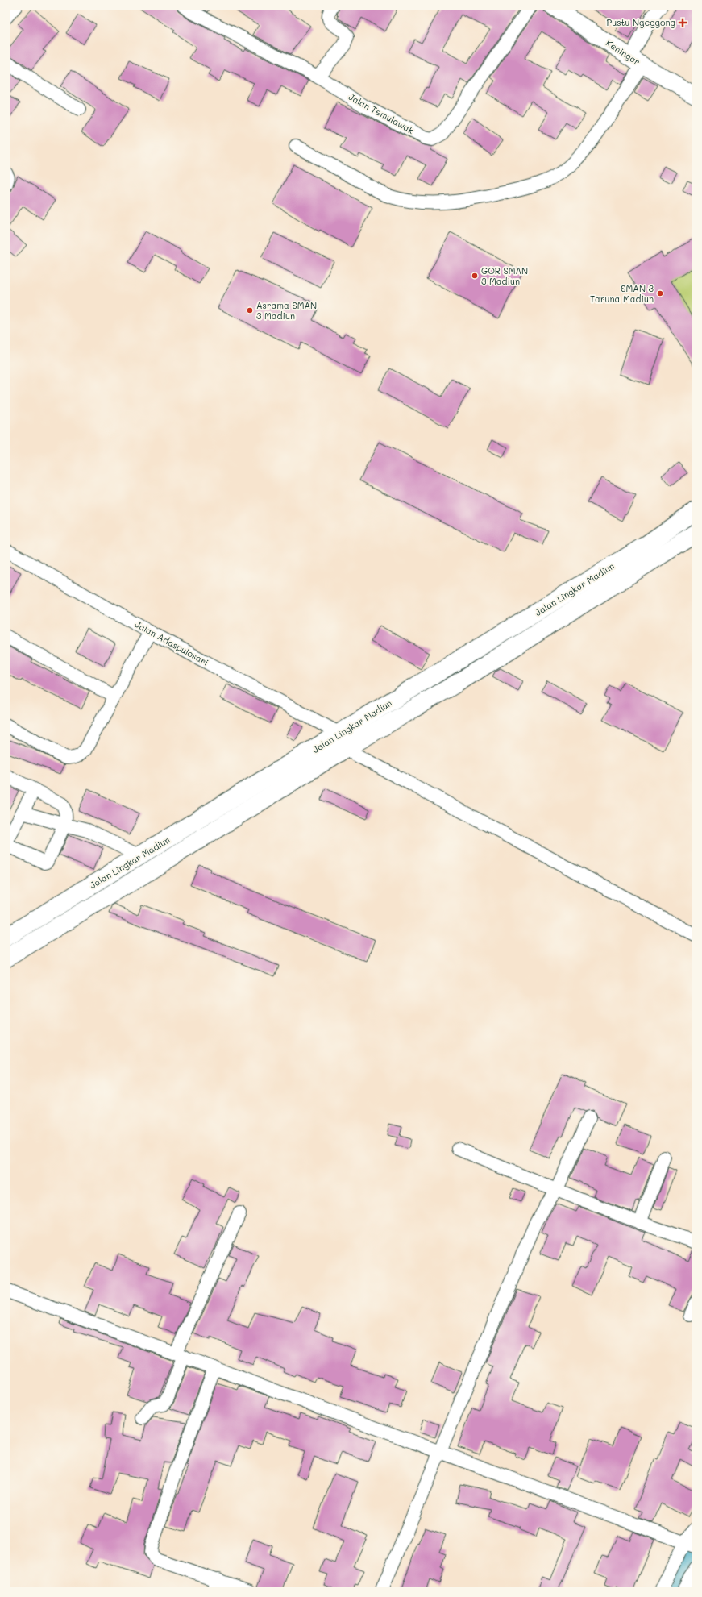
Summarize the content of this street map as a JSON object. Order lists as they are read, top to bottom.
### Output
{
  "streets": {
    "main road": ["Jalan Lingkar Madiun"],
    "street": ["Keningar", "Jalan Temulawak", "Jalan Adaspulosari"]
  },
  "crossings": [
    ["Jalan Lingkar Madiun", "Jalan Adaspulosari"]
  ],
  "places": {
    "health": ["Pustu Ngeggong"],
    "other": ["GOR SMAN 3 Madiun", "SMAN 3 Taruna Madiun", "Asrama SMAN 3 Madiun"]
  }
}
